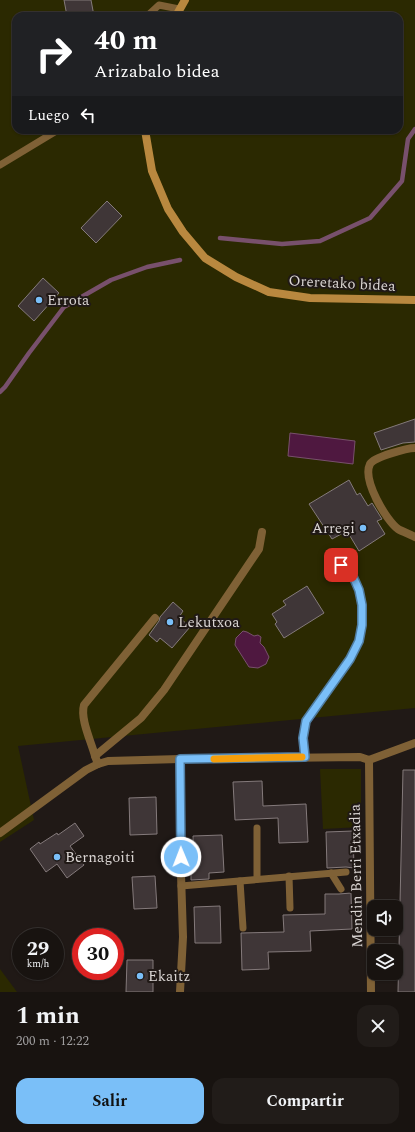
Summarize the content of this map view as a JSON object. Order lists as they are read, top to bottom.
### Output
{
  "streets": {
    "main road": ["Oreretako bidea"],
    "street": ["Mendin Berri Etxadia"]
  },
  "places": [
    "Errota",
    "Arregi",
    "Lekutxoa",
    "Bernagoiti",
    "Ekaitz"
  ],
  "page": {
    "turn": ["40 m", "Arizabalo bidea"],
    "then": "Luego",
    "speed": "29 km/h",
    "limit": "30",
    "heading": ["1 min", "200 m · 12:22"],
    "buttons": ["Salir", "Compartir"]
  }
}
